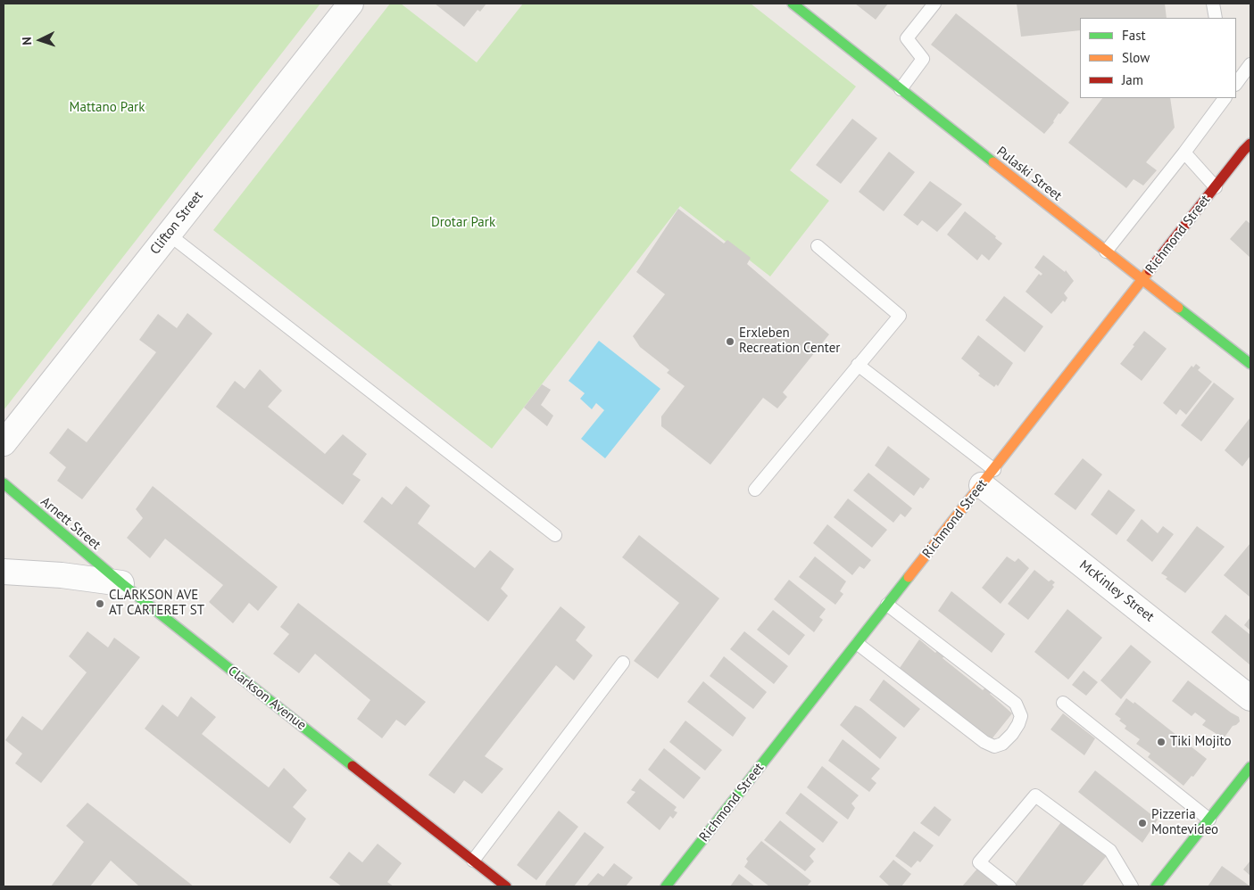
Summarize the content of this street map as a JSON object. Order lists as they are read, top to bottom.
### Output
{
  "streets": {
    "street": [
      "Pulaski Street",
      "Clifton Street",
      "Richmond Street",
      "Arnett Street",
      "McKinley Street",
      "Clarkson Avenue"
    ]
  },
  "crossings": [
    ["Pulaski Street", "Richmond Street"],
    ["Richmond Street", "McKinley Street"],
    ["Arnett Street", "Clarkson Avenue"]
  ],
  "parks": ["Mattano Park", "Drotar Park"],
  "places": [
    "Erxleben Recreation Center",
    "CLARKSON AVE AT CARTERET ST",
    "Tiki Mojito",
    "Pizzeria Montevideo"
  ],
  "legend": ["Fast", "Slow", "Jam"],
  "north": "left"
}
